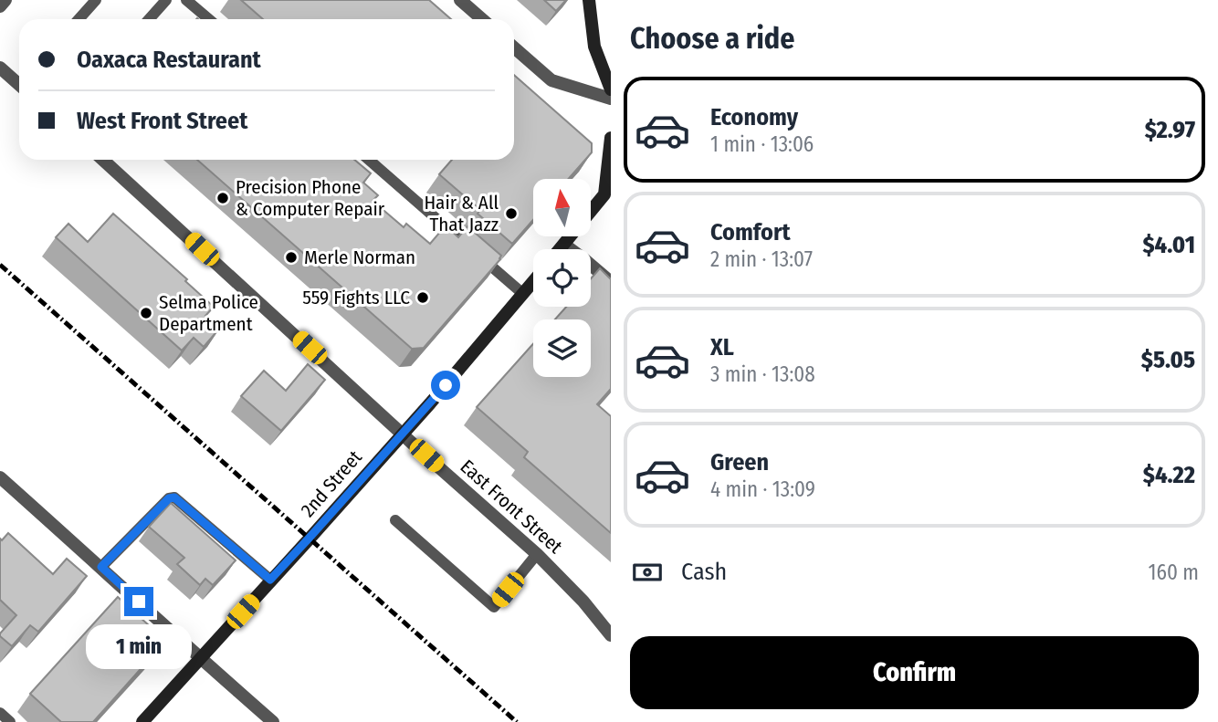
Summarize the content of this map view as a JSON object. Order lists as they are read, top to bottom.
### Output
{
  "streets": {
    "main road": ["2nd Street"],
    "street": ["East Front Street"]
  },
  "crossings": [
    ["2nd Street", "East Front Street"]
  ],
  "places": [
    "Precision Phone & Computer Repair",
    "Hair & All That Jazz",
    "Merle Norman",
    "559 Fights LLC",
    "Selma Police Department"
  ],
  "north": "top",
  "page": {
    "heading": "Choose a ride",
    "banner": ["Oaxaca Restaurant", "West Front Street"],
    "list": [
      {
        "name": "Economy",
        "note": "1 min · 13:06",
        "value": "$2.97"
      },
      {
        "name": "Comfort",
        "note": "2 min · 13:07",
        "value": "$4.01"
      },
      {
        "name": "XL",
        "note": "3 min · 13:08",
        "value": "$5.05"
      },
      {
        "name": "Green",
        "note": "4 min · 13:09",
        "value": "$4.22"
      }
    ],
    "pay": ["Cash", "160 m"],
    "buttons": "Confirm",
    "bubble": "1 min"
  }
}
